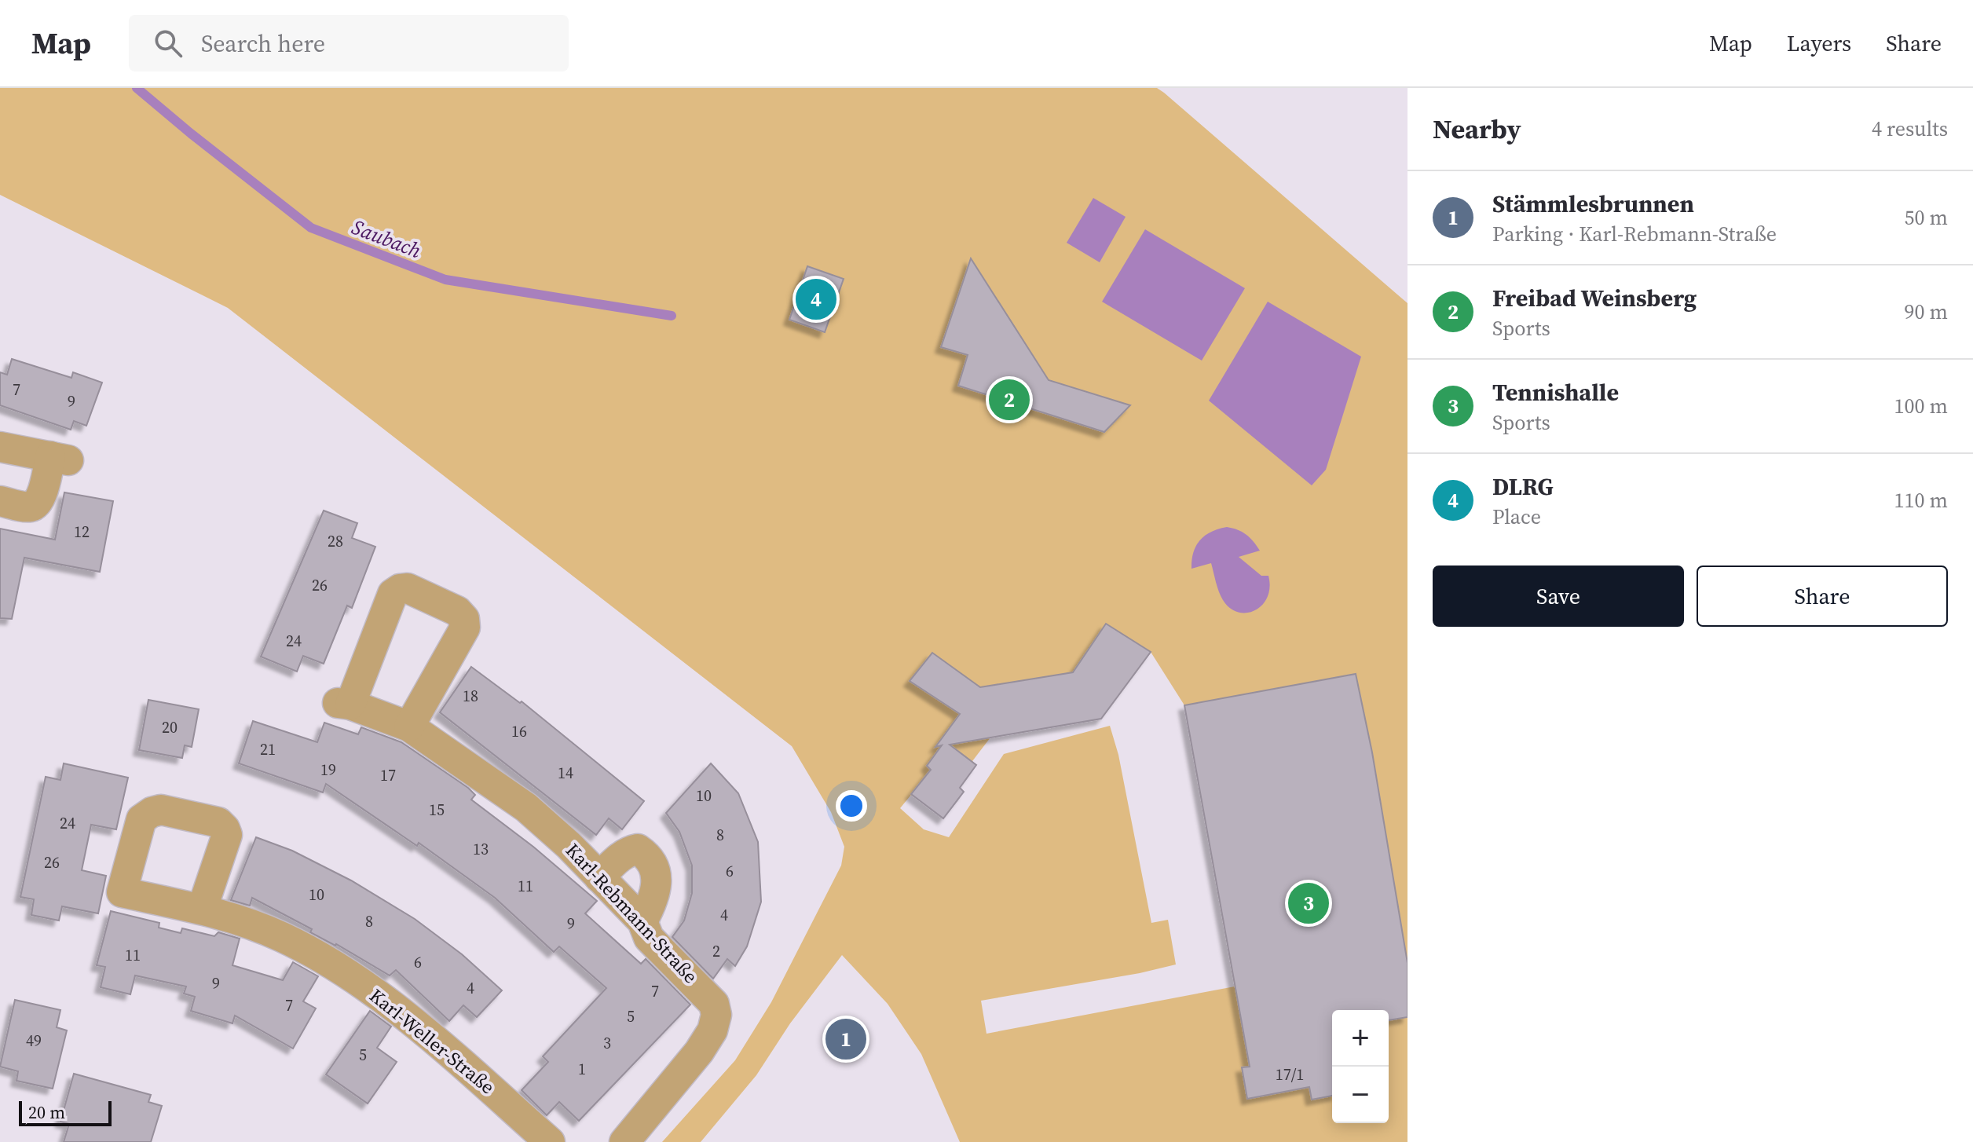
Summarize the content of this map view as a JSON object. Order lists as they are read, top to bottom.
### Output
{
  "streets": {
    "street": ["Karl-Rebmann-Straße", "Karl-Weller-Straße"]
  },
  "water": ["Saubach"],
  "house_numbers": [
    "7",
    "9",
    "12",
    "28",
    "26",
    "24",
    "18",
    "20",
    "16",
    "21",
    "19",
    "14",
    "17",
    "10",
    "15",
    "24",
    "8",
    "13",
    "26",
    "6",
    "11",
    "10",
    "4",
    "8",
    "9",
    "2",
    "11",
    "6",
    "9",
    "4",
    "7",
    "7",
    "5",
    "49",
    "3",
    "5",
    "1",
    "17/1"
  ],
  "scale_bar": "20 m",
  "page": {
    "header": "Map",
    "search": "Search here",
    "nav": ["Map", "Layers", "Share"],
    "heading": ["Nearby", "4 results"],
    "list": [
      {
        "mark": "1",
        "name": "Stämmlesbrunnen",
        "note": "Parking · Karl-Rebmann-Straße",
        "value": "50 m"
      },
      {
        "mark": "2",
        "name": "Freibad Weinsberg",
        "note": "Sports",
        "value": "90 m"
      },
      {
        "mark": "3",
        "name": "Tennishalle",
        "note": "Sports",
        "value": "100 m"
      },
      {
        "mark": "4",
        "name": "DLRG",
        "note": "Place",
        "value": "110 m"
      }
    ],
    "pins": [
      "4",
      "2",
      "3",
      "1"
    ],
    "buttons": ["Save", "Share"],
    "map_buttons": ["+", "−"],
    "scale": "20 m"
  }
}
